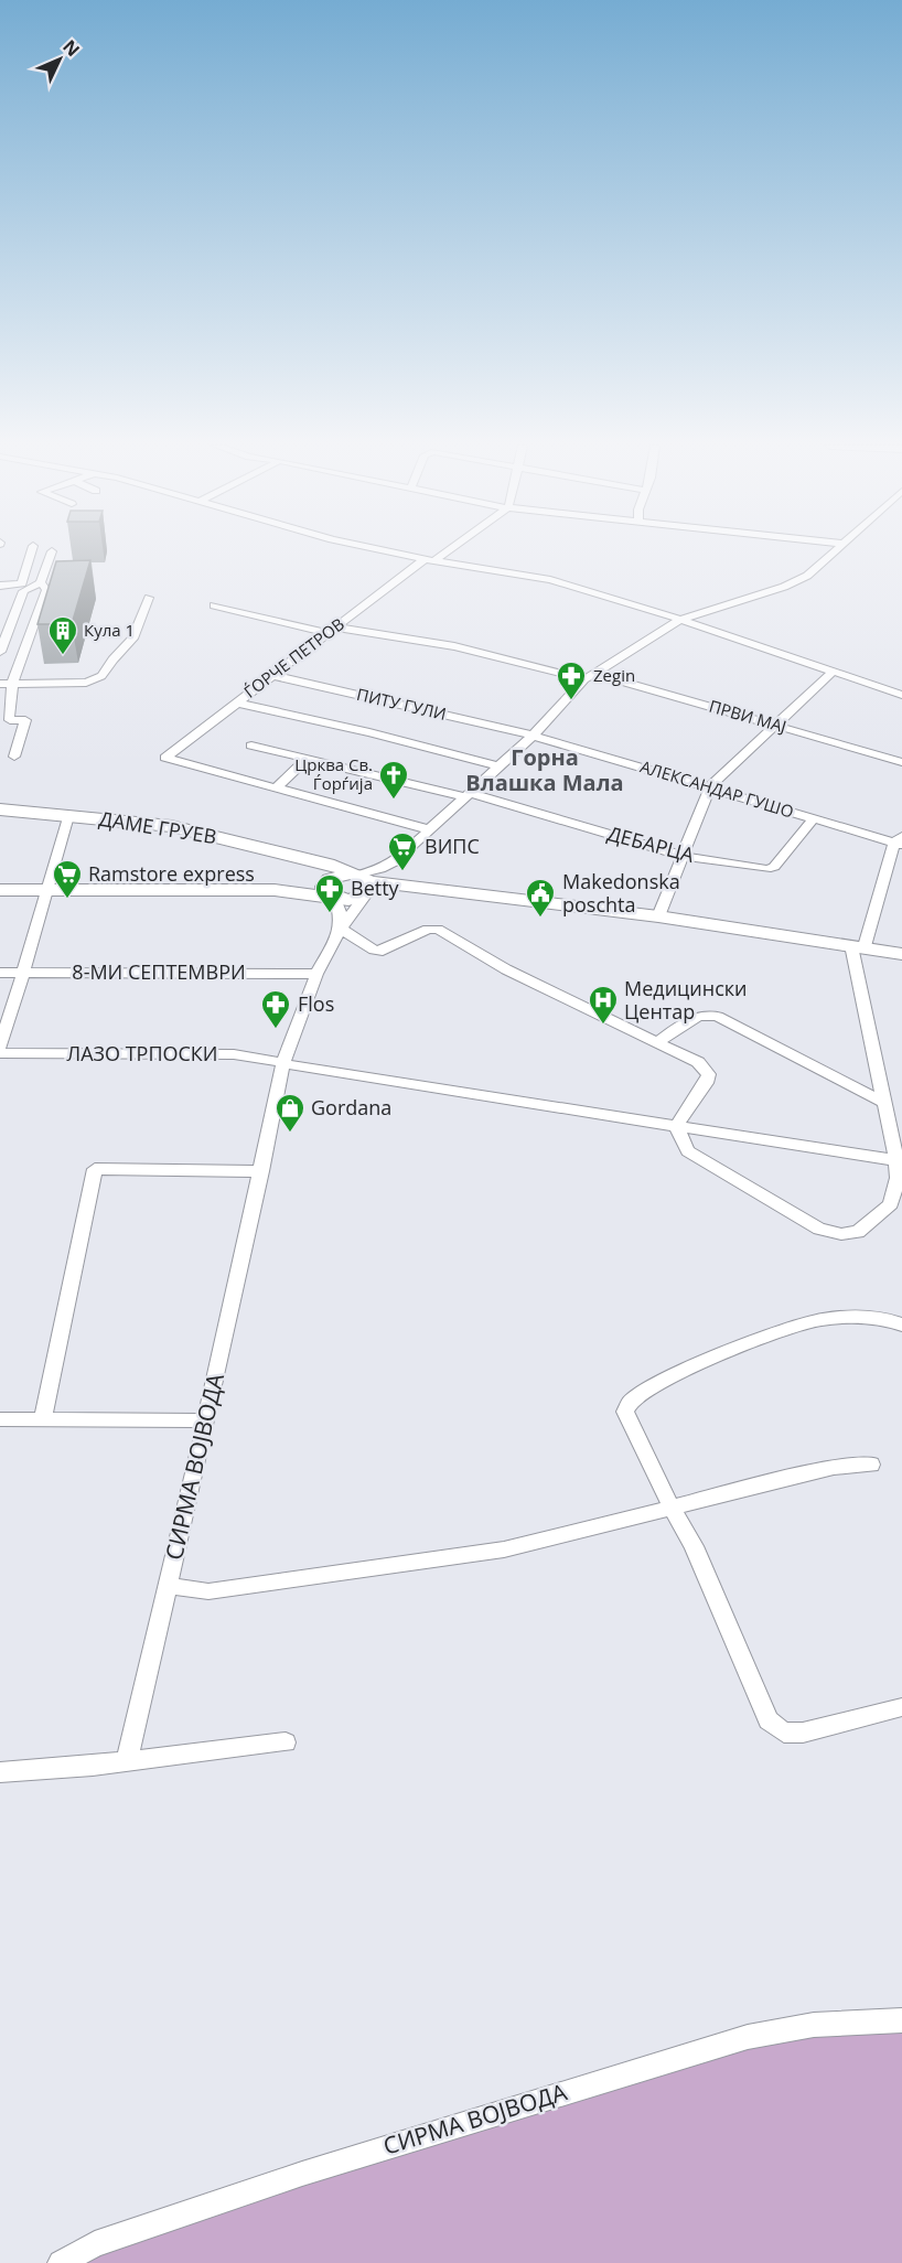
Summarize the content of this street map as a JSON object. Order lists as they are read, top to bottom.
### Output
{
  "streets": {
    "street": [
      "ЃОРЧЕ ПЕТРОВ",
      "ПИТУ ГУЛИ",
      "ПРВИ МАЈ",
      "АЛЕКСАНДАР ГУШО",
      "ДАМЕ ГРУЕВ",
      "ДЕБАРЦА",
      "8-МИ СЕПТЕМВРИ",
      "ЛАЗО ТРПОСКИ",
      "СИРМА ВОЈВОДА"
    ]
  },
  "crossings": [
    ["ЃОРЧЕ ПЕТРОВ", "ПИТУ ГУЛИ"],
    ["ПИТУ ГУЛИ", "АЛЕКСАНДАР ГУШО"],
    ["АЛЕКСАНДАР ГУШО", "ДЕБАРЦА"],
    ["ДАМЕ ГРУЕВ", "СИРМА ВОЈВОДА"],
    ["8-МИ СЕПТЕМВРИ", "СИРМА ВОЈВОДА"],
    ["ЛАЗО ТРПОСКИ", "СИРМА ВОЈВОДА"]
  ],
  "districts": ["Горна Влашка Мала"],
  "places": {
    "building": ["Кула 1"],
    "pharmacy": ["Zegin", "Betty", "Flos"],
    "church": ["Црква Св. Ѓoрѓијa"],
    "supermarket": ["ВИПС", "Ramstore express"],
    "public building": ["Makedonska poschta"],
    "hospital": ["Медицински Центар"],
    "shop": ["Gordana"]
  },
  "north": "top right"
}
